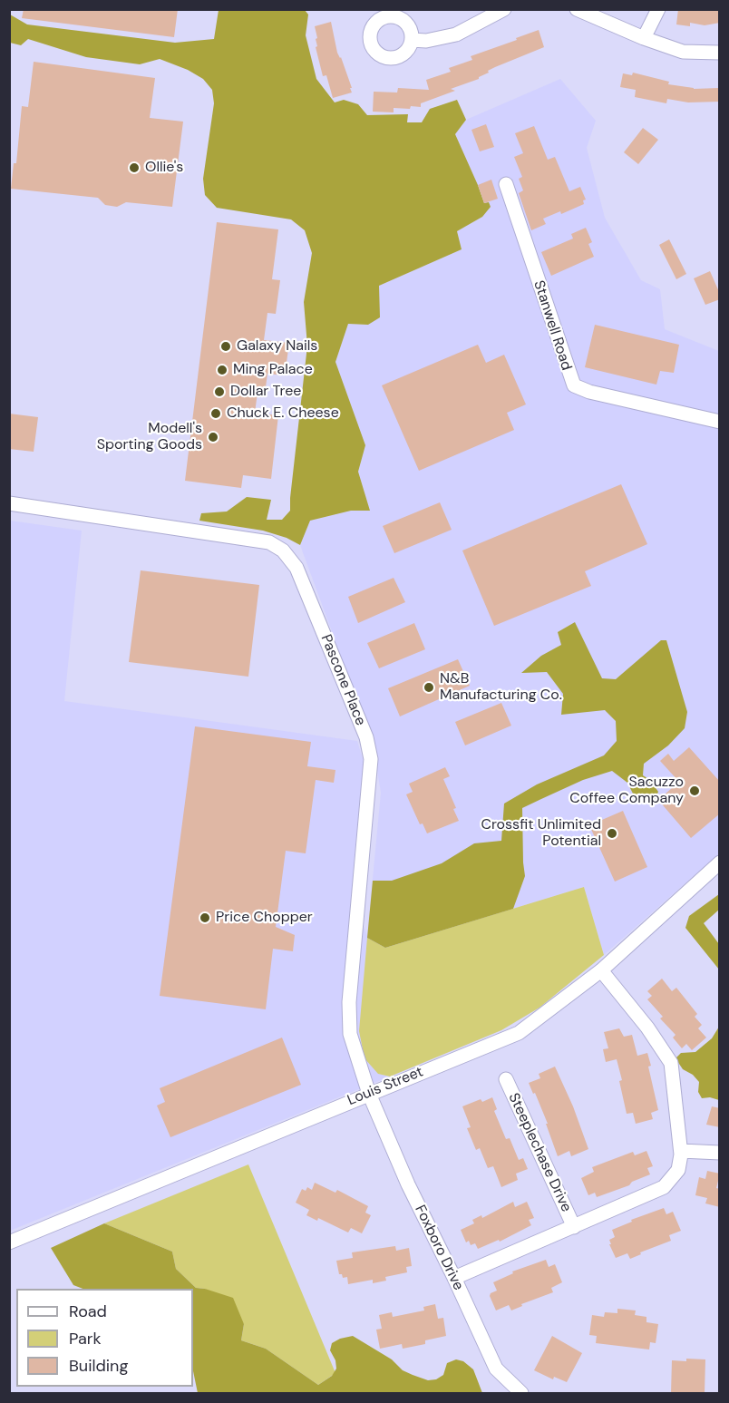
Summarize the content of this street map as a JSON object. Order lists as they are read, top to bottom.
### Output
{
  "streets": {
    "street": [
      "Stanwell Road",
      "Pascone Place",
      "Louis Street",
      "Steeplechase Drive",
      "Foxboro Drive"
    ]
  },
  "crossings": [
    ["Pascone Place", "Louis Street"],
    ["Pascone Place", "Foxboro Drive"],
    ["Louis Street", "Steeplechase Drive"],
    ["Louis Street", "Foxboro Drive"],
    ["Steeplechase Drive", "Foxboro Drive"]
  ],
  "places": [
    "Ollie's",
    "Galaxy Nails",
    "Ming Palace",
    "Dollar Tree",
    "Chuck E. Cheese",
    "Modell's Sporting Goods",
    "N&B Manufacturing Co.",
    "Sacuzzo Coffee Company",
    "Crossfit Unlimited Potential",
    "Price Chopper"
  ],
  "legend": ["Road", "Park", "Building"]
}
